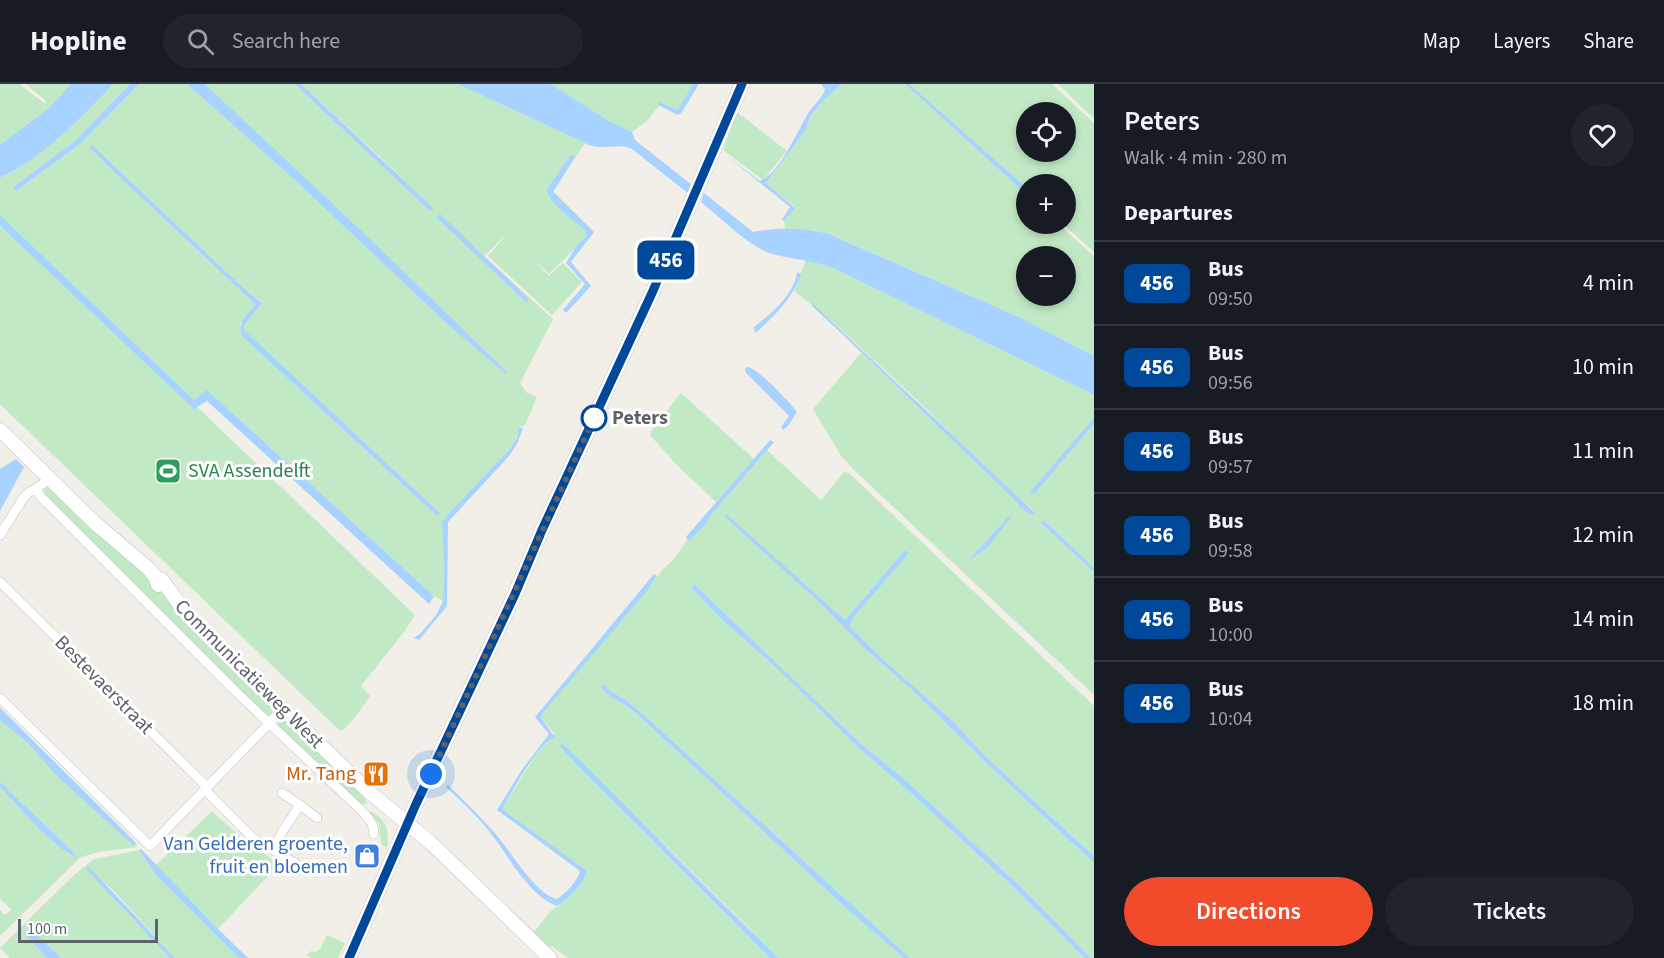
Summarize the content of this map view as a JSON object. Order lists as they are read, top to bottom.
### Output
{
  "streets": {
    "street": ["Communicatieweg West", "Bestevaerstraat"]
  },
  "places": {
    "other": ["Peters"],
    "sports": ["SVA Assendelft"],
    "restaurant": ["Mr. Tang"],
    "shop": ["Van Gelderen groente, fruit en bloemen"]
  },
  "lines": ["bus line 456"],
  "scale_bar": "100 m",
  "page": {
    "header": "Hopline",
    "search": "Search here",
    "nav": ["Map", "Layers", "Share"],
    "on_map": "456",
    "heading": [
      ["Peters", "Walk · 4 min · 280 m"],
      "Departures"
    ],
    "map_buttons": ["+", "−"],
    "list": [
      {
        "mark": "456",
        "name": "Bus",
        "note": "09:50",
        "value": "4 min"
      },
      {
        "mark": "456",
        "name": "Bus",
        "note": "09:56",
        "value": "10 min"
      },
      {
        "mark": "456",
        "name": "Bus",
        "note": "09:57",
        "value": "11 min"
      },
      {
        "mark": "456",
        "name": "Bus",
        "note": "09:58",
        "value": "12 min"
      },
      {
        "mark": "456",
        "name": "Bus",
        "note": "10:00",
        "value": "14 min"
      },
      {
        "mark": "456",
        "name": "Bus",
        "note": "10:04",
        "value": "18 min"
      }
    ],
    "buttons": ["Directions", "Tickets"],
    "scale": "100 m"
  }
}
